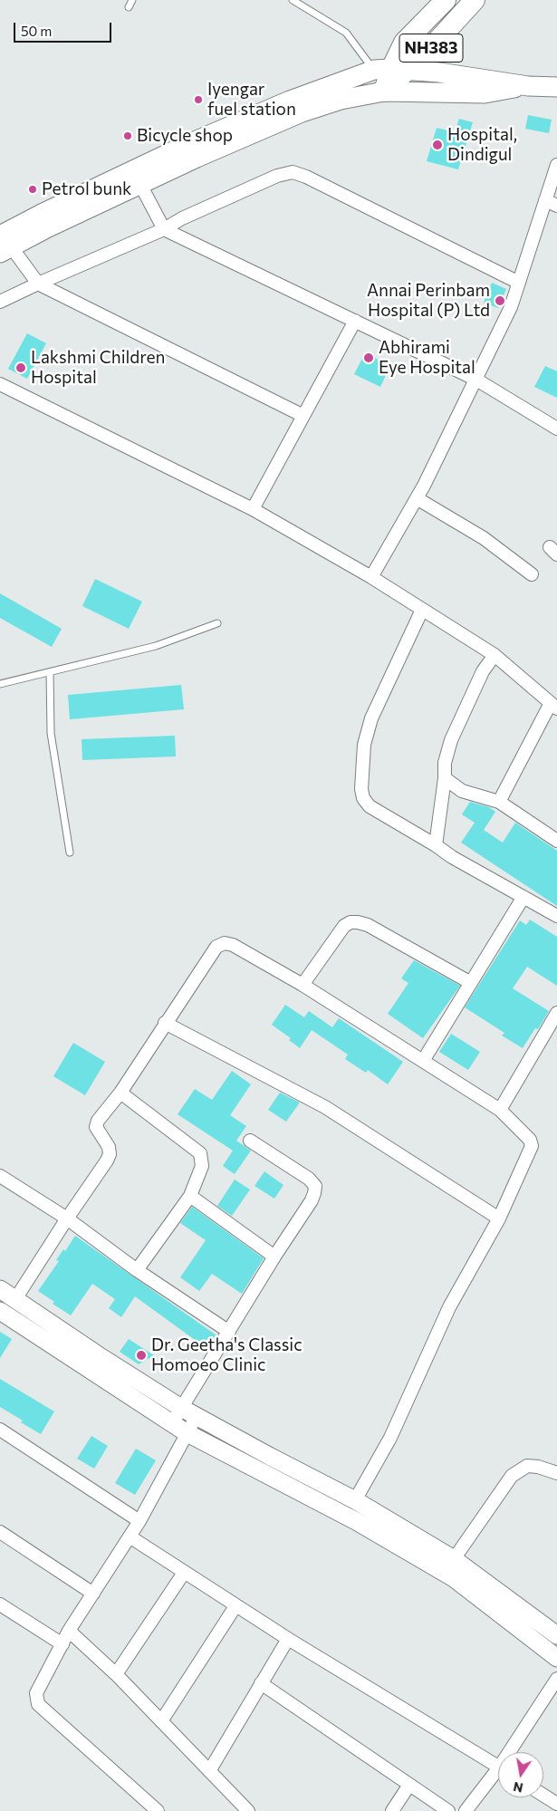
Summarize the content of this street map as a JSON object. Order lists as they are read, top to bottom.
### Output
{
  "streets": {
    "highway": ["NH383"]
  },
  "places": [
    "Iyengar fuel station",
    "Bicycle shop",
    "Hospital, Dindigul",
    "Petrol bunk",
    "Annai Perinbam Hospital (P) Ltd",
    "Abhirami Eye Hospital",
    "Lakshmi Children Hospital",
    "Dr. Geetha's Classic Homoeo Clinic"
  ],
  "scale_bar": "50 m",
  "north": "bottom"
}
